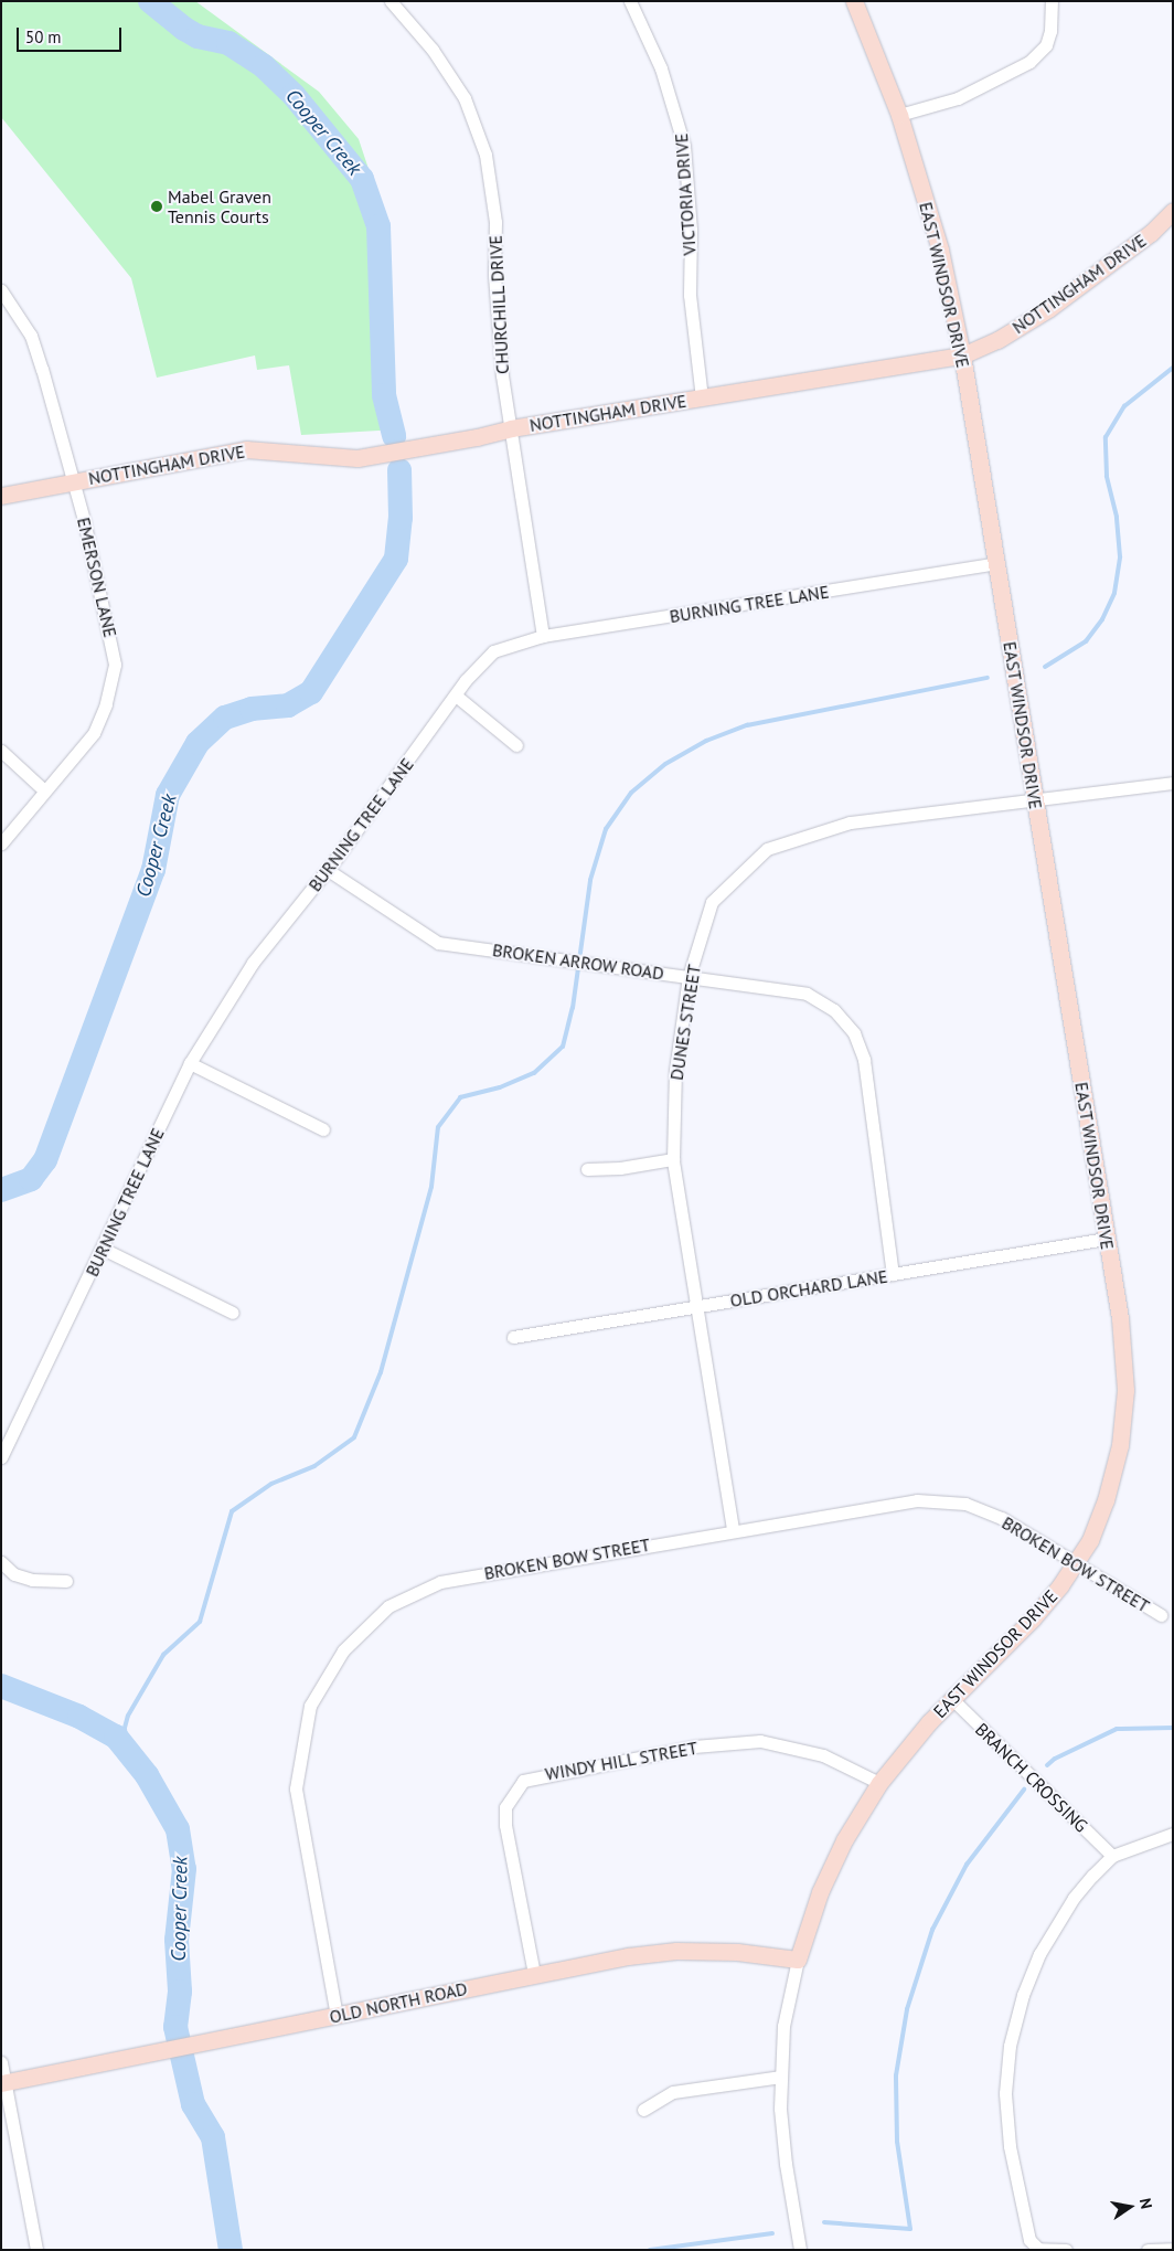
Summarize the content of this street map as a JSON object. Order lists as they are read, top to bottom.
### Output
{
  "streets": {
    "street": [
      "VICTORIA DRIVE",
      "NOTTINGHAM DRIVE",
      "EAST WINDSOR DRIVE",
      "CHURCHILL DRIVE",
      "EMERSON LANE",
      "BURNING TREE LANE",
      "BROKEN ARROW ROAD",
      "DUNES STREET",
      "OLD ORCHARD LANE",
      "BROKEN BOW STREET",
      "WINDY HILL STREET",
      "BRANCH CROSSING",
      "OLD NORTH ROAD"
    ]
  },
  "crossings": [
    ["VICTORIA DRIVE", "NOTTINGHAM DRIVE"],
    ["NOTTINGHAM DRIVE", "EAST WINDSOR DRIVE"],
    ["NOTTINGHAM DRIVE", "CHURCHILL DRIVE"],
    ["NOTTINGHAM DRIVE", "EMERSON LANE"],
    ["EAST WINDSOR DRIVE", "BURNING TREE LANE"],
    ["EAST WINDSOR DRIVE", "DUNES STREET"],
    ["EAST WINDSOR DRIVE", "OLD ORCHARD LANE"],
    ["EAST WINDSOR DRIVE", "BROKEN BOW STREET"],
    ["EAST WINDSOR DRIVE", "WINDY HILL STREET"],
    ["EAST WINDSOR DRIVE", "BRANCH CROSSING"],
    ["EAST WINDSOR DRIVE", "OLD NORTH ROAD"],
    ["CHURCHILL DRIVE", "BURNING TREE LANE"],
    ["BURNING TREE LANE", "BROKEN ARROW ROAD"],
    ["BROKEN ARROW ROAD", "DUNES STREET"],
    ["BROKEN ARROW ROAD", "OLD ORCHARD LANE"],
    ["DUNES STREET", "OLD ORCHARD LANE"],
    ["DUNES STREET", "BROKEN BOW STREET"],
    ["BROKEN BOW STREET", "OLD NORTH ROAD"],
    ["WINDY HILL STREET", "OLD NORTH ROAD"]
  ],
  "water": ["Cooper Creek"],
  "places": ["Mabel Graven Tennis Courts"],
  "scale_bar": "50 m",
  "north": "right"
}
